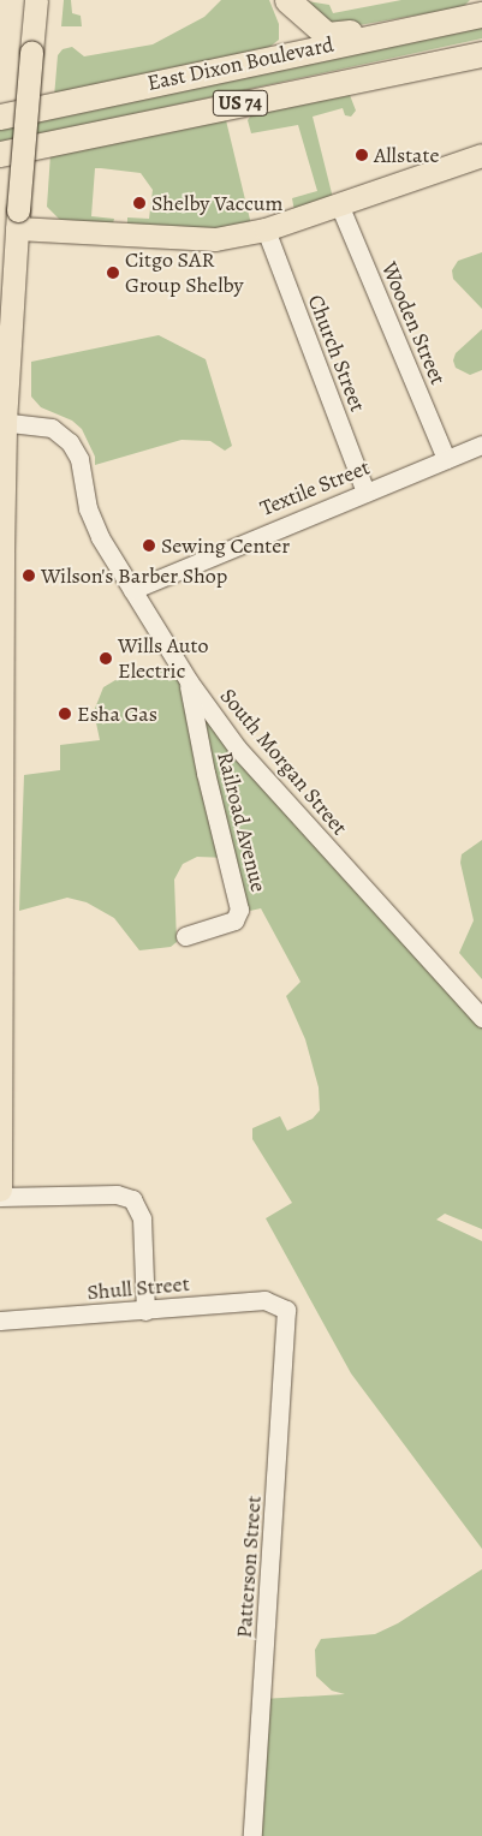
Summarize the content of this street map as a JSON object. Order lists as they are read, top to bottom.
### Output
{
  "streets": {
    "highway": ["East Dixon Boulevard", "US 74"],
    "street": [
      "Wooden Street",
      "Church Street",
      "Textile Street",
      "South Morgan Street",
      "Railroad Avenue",
      "Shull Street",
      "Patterson Street"
    ]
  },
  "crossings": [
    ["Wooden Street", "Textile Street"],
    ["Church Street", "Textile Street"],
    ["Textile Street", "South Morgan Street"],
    ["South Morgan Street", "Railroad Avenue"],
    ["Shull Street", "Patterson Street"]
  ],
  "places": [
    "Allstate",
    "Shelby Vaccum",
    "Citgo SAR Group Shelby",
    "Sewing Center",
    "Wilson's Barber Shop",
    "Wills Auto Electric",
    "Esha Gas"
  ]
}
